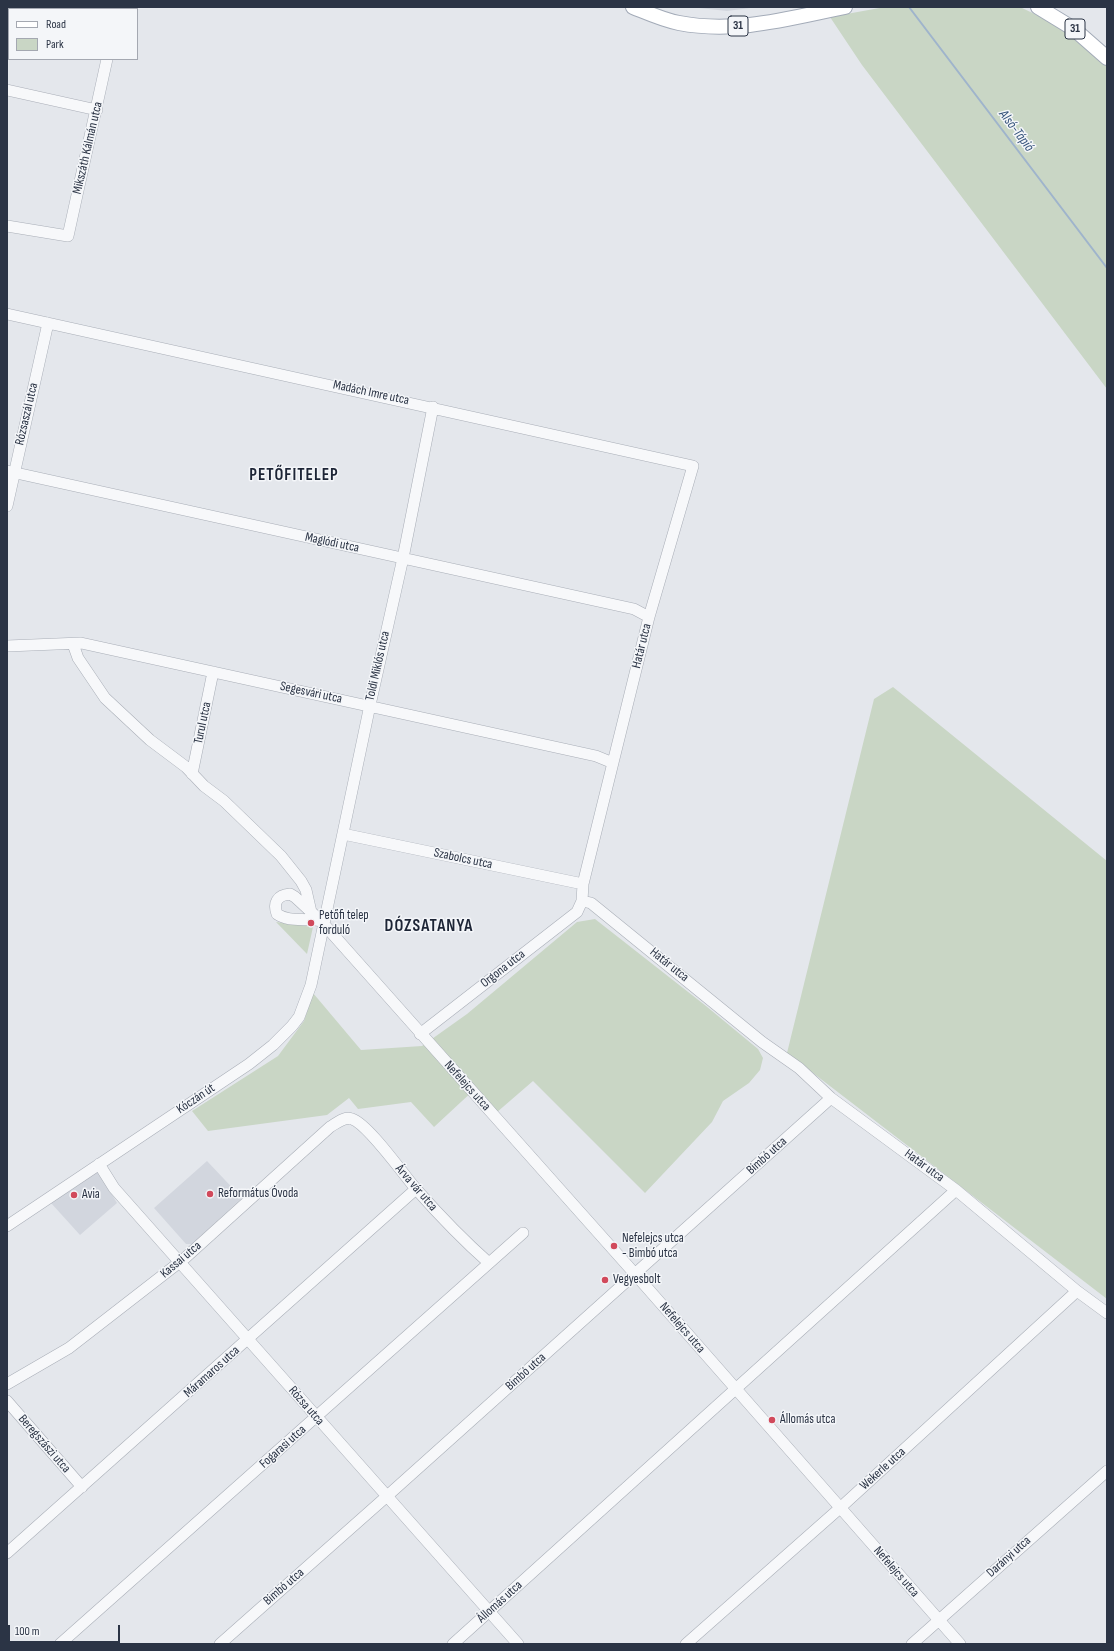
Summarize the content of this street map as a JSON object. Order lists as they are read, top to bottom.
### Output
{
  "streets": {
    "main road": ["31"],
    "street": [
      "Mikszáth Kálmán utca",
      "Madách Imre utca",
      "Rózsaszál utca",
      "Maglódi utca",
      "Határ utca",
      "Toldi Miklós utca",
      "Segesvári utca",
      "Turul utca",
      "Szabolcs utca",
      "Orgona utca",
      "Nefelejcs utca",
      "Kóczán út",
      "Bimbó utca",
      "Árva vár utca",
      "Kassai utca",
      "Máramaros utca",
      "Rózsa utca",
      "Beregszászi utca",
      "Fogarasi utca",
      "Wekerle utca",
      "Darányi utca",
      "Állomás utca"
    ]
  },
  "crossings": [
    ["Madách Imre utca", "Rózsaszál utca"],
    ["Madách Imre utca", "Határ utca"],
    ["Madách Imre utca", "Toldi Miklós utca"],
    ["Rózsaszál utca", "Maglódi utca"],
    ["Maglódi utca", "Határ utca"],
    ["Maglódi utca", "Toldi Miklós utca"],
    ["Határ utca", "Segesvári utca"],
    ["Határ utca", "Szabolcs utca"],
    ["Határ utca", "Orgona utca"],
    ["Határ utca", "Bimbó utca"],
    ["Határ utca", "Wekerle utca"],
    ["Határ utca", "Állomás utca"],
    ["Toldi Miklós utca", "Segesvári utca"],
    ["Toldi Miklós utca", "Szabolcs utca"],
    ["Toldi Miklós utca", "Nefelejcs utca"],
    ["Toldi Miklós utca", "Kóczán út"],
    ["Segesvári utca", "Turul utca"],
    ["Orgona utca", "Nefelejcs utca"],
    ["Nefelejcs utca", "Kóczán út"],
    ["Nefelejcs utca", "Bimbó utca"],
    ["Nefelejcs utca", "Wekerle utca"],
    ["Nefelejcs utca", "Darányi utca"],
    ["Nefelejcs utca", "Állomás utca"],
    ["Kóczán út", "Rózsa utca"],
    ["Bimbó utca", "Rózsa utca"],
    ["Árva vár utca", "Kassai utca"],
    ["Árva vár utca", "Máramaros utca"],
    ["Árva vár utca", "Fogarasi utca"],
    ["Kassai utca", "Rózsa utca"],
    ["Máramaros utca", "Rózsa utca"],
    ["Máramaros utca", "Beregszászi utca"],
    ["Rózsa utca", "Fogarasi utca"],
    ["Rózsa utca", "Állomás utca"]
  ],
  "districts": ["PETŐFITELEP", "DÓZSATANYA"],
  "water": ["Alsó-Tápió"],
  "places": [
    "Petőfi telep forduló",
    "Református Óvoda",
    "Avia",
    "Nefelejcs utca - Bimbó utca",
    "Vegyesbolt",
    "Állomás utca"
  ],
  "legend": ["Road", "Park"],
  "scale_bar": "100 m"
}
